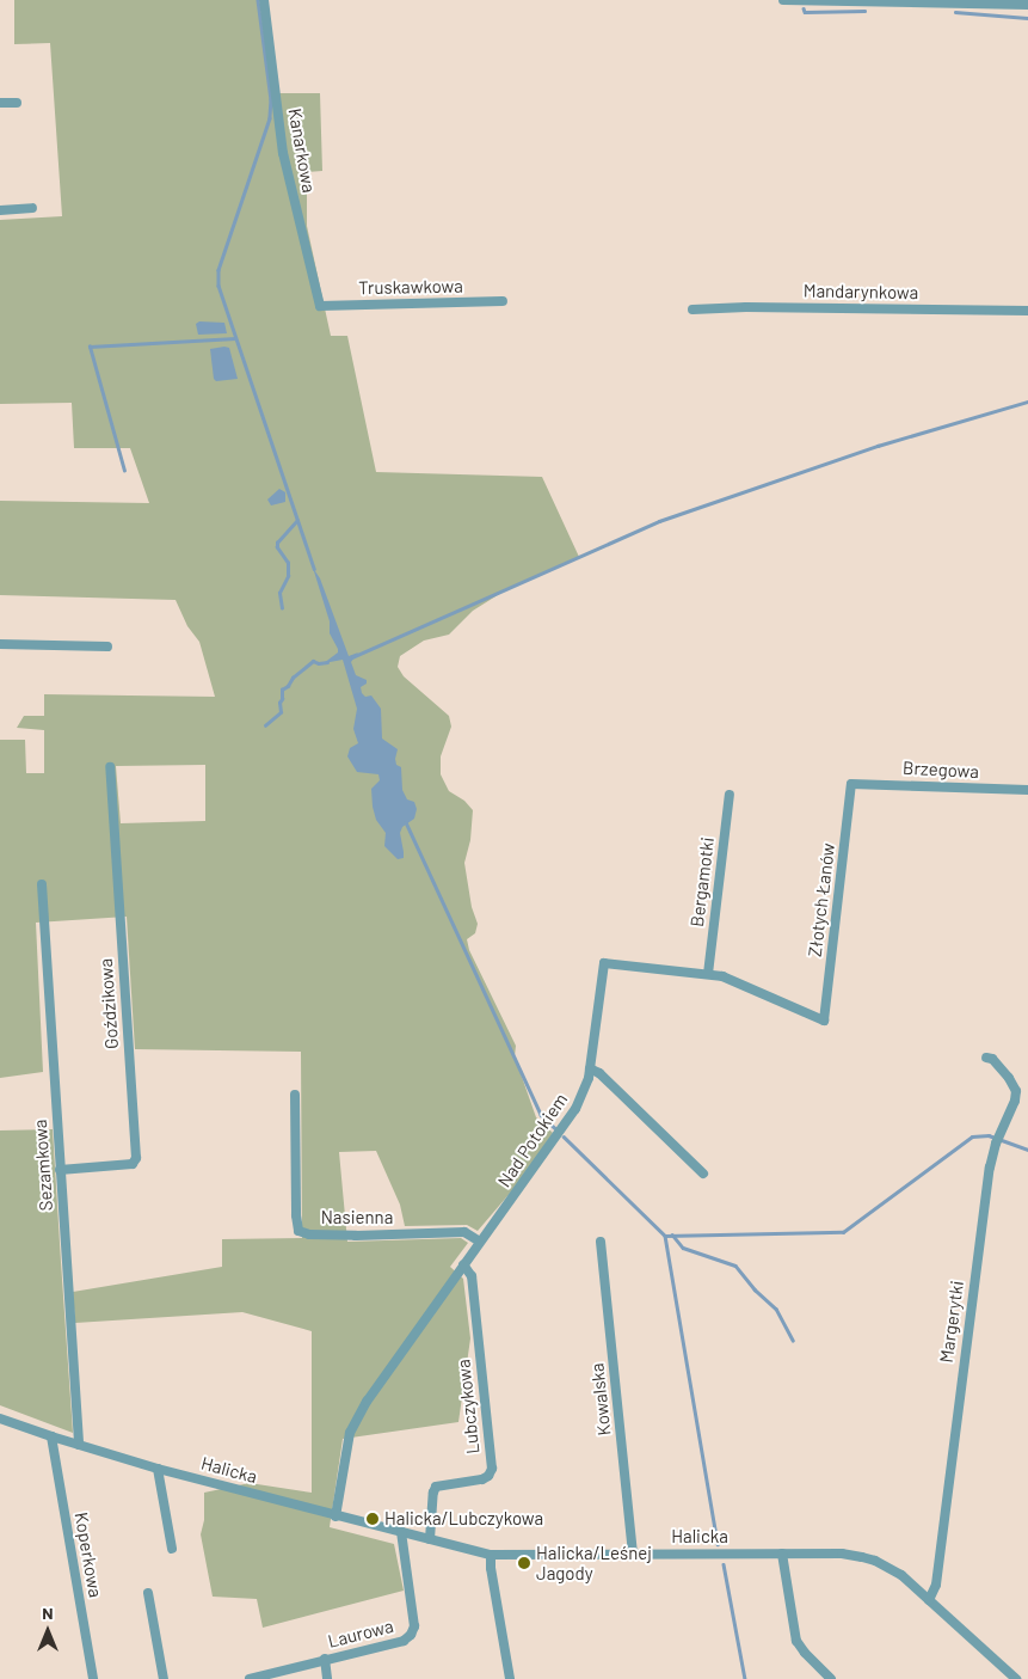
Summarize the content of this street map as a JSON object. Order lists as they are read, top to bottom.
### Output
{
  "streets": {
    "street": [
      "Kanarkowa",
      "Truskawkowa",
      "Mandarynkowa",
      "Brzegowa",
      "Bergamotki",
      "Złotych Łanów",
      "Goździkowa",
      "Nad Potokiem",
      "Sezamkowa",
      "Nasienna",
      "Margerytki",
      "Kowalska",
      "Lubczykowa",
      "Halicka",
      "Koperkowa",
      "Laurowa"
    ]
  },
  "crossings": [
    ["Kanarkowa", "Truskawkowa"],
    ["Brzegowa", "Złotych Łanów"],
    ["Bergamotki", "Nad Potokiem"],
    ["Złotych Łanów", "Nad Potokiem"],
    ["Goździkowa", "Sezamkowa"],
    ["Nad Potokiem", "Nasienna"],
    ["Nad Potokiem", "Lubczykowa"],
    ["Nad Potokiem", "Halicka"],
    ["Sezamkowa", "Halicka"],
    ["Margerytki", "Halicka"],
    ["Kowalska", "Halicka"],
    ["Lubczykowa", "Halicka"],
    ["Halicka", "Koperkowa"],
    ["Halicka", "Laurowa"]
  ],
  "places": ["Halicka/Lubczykowa", "Halicka/Leśnej Jagody"],
  "north": "top"
}
